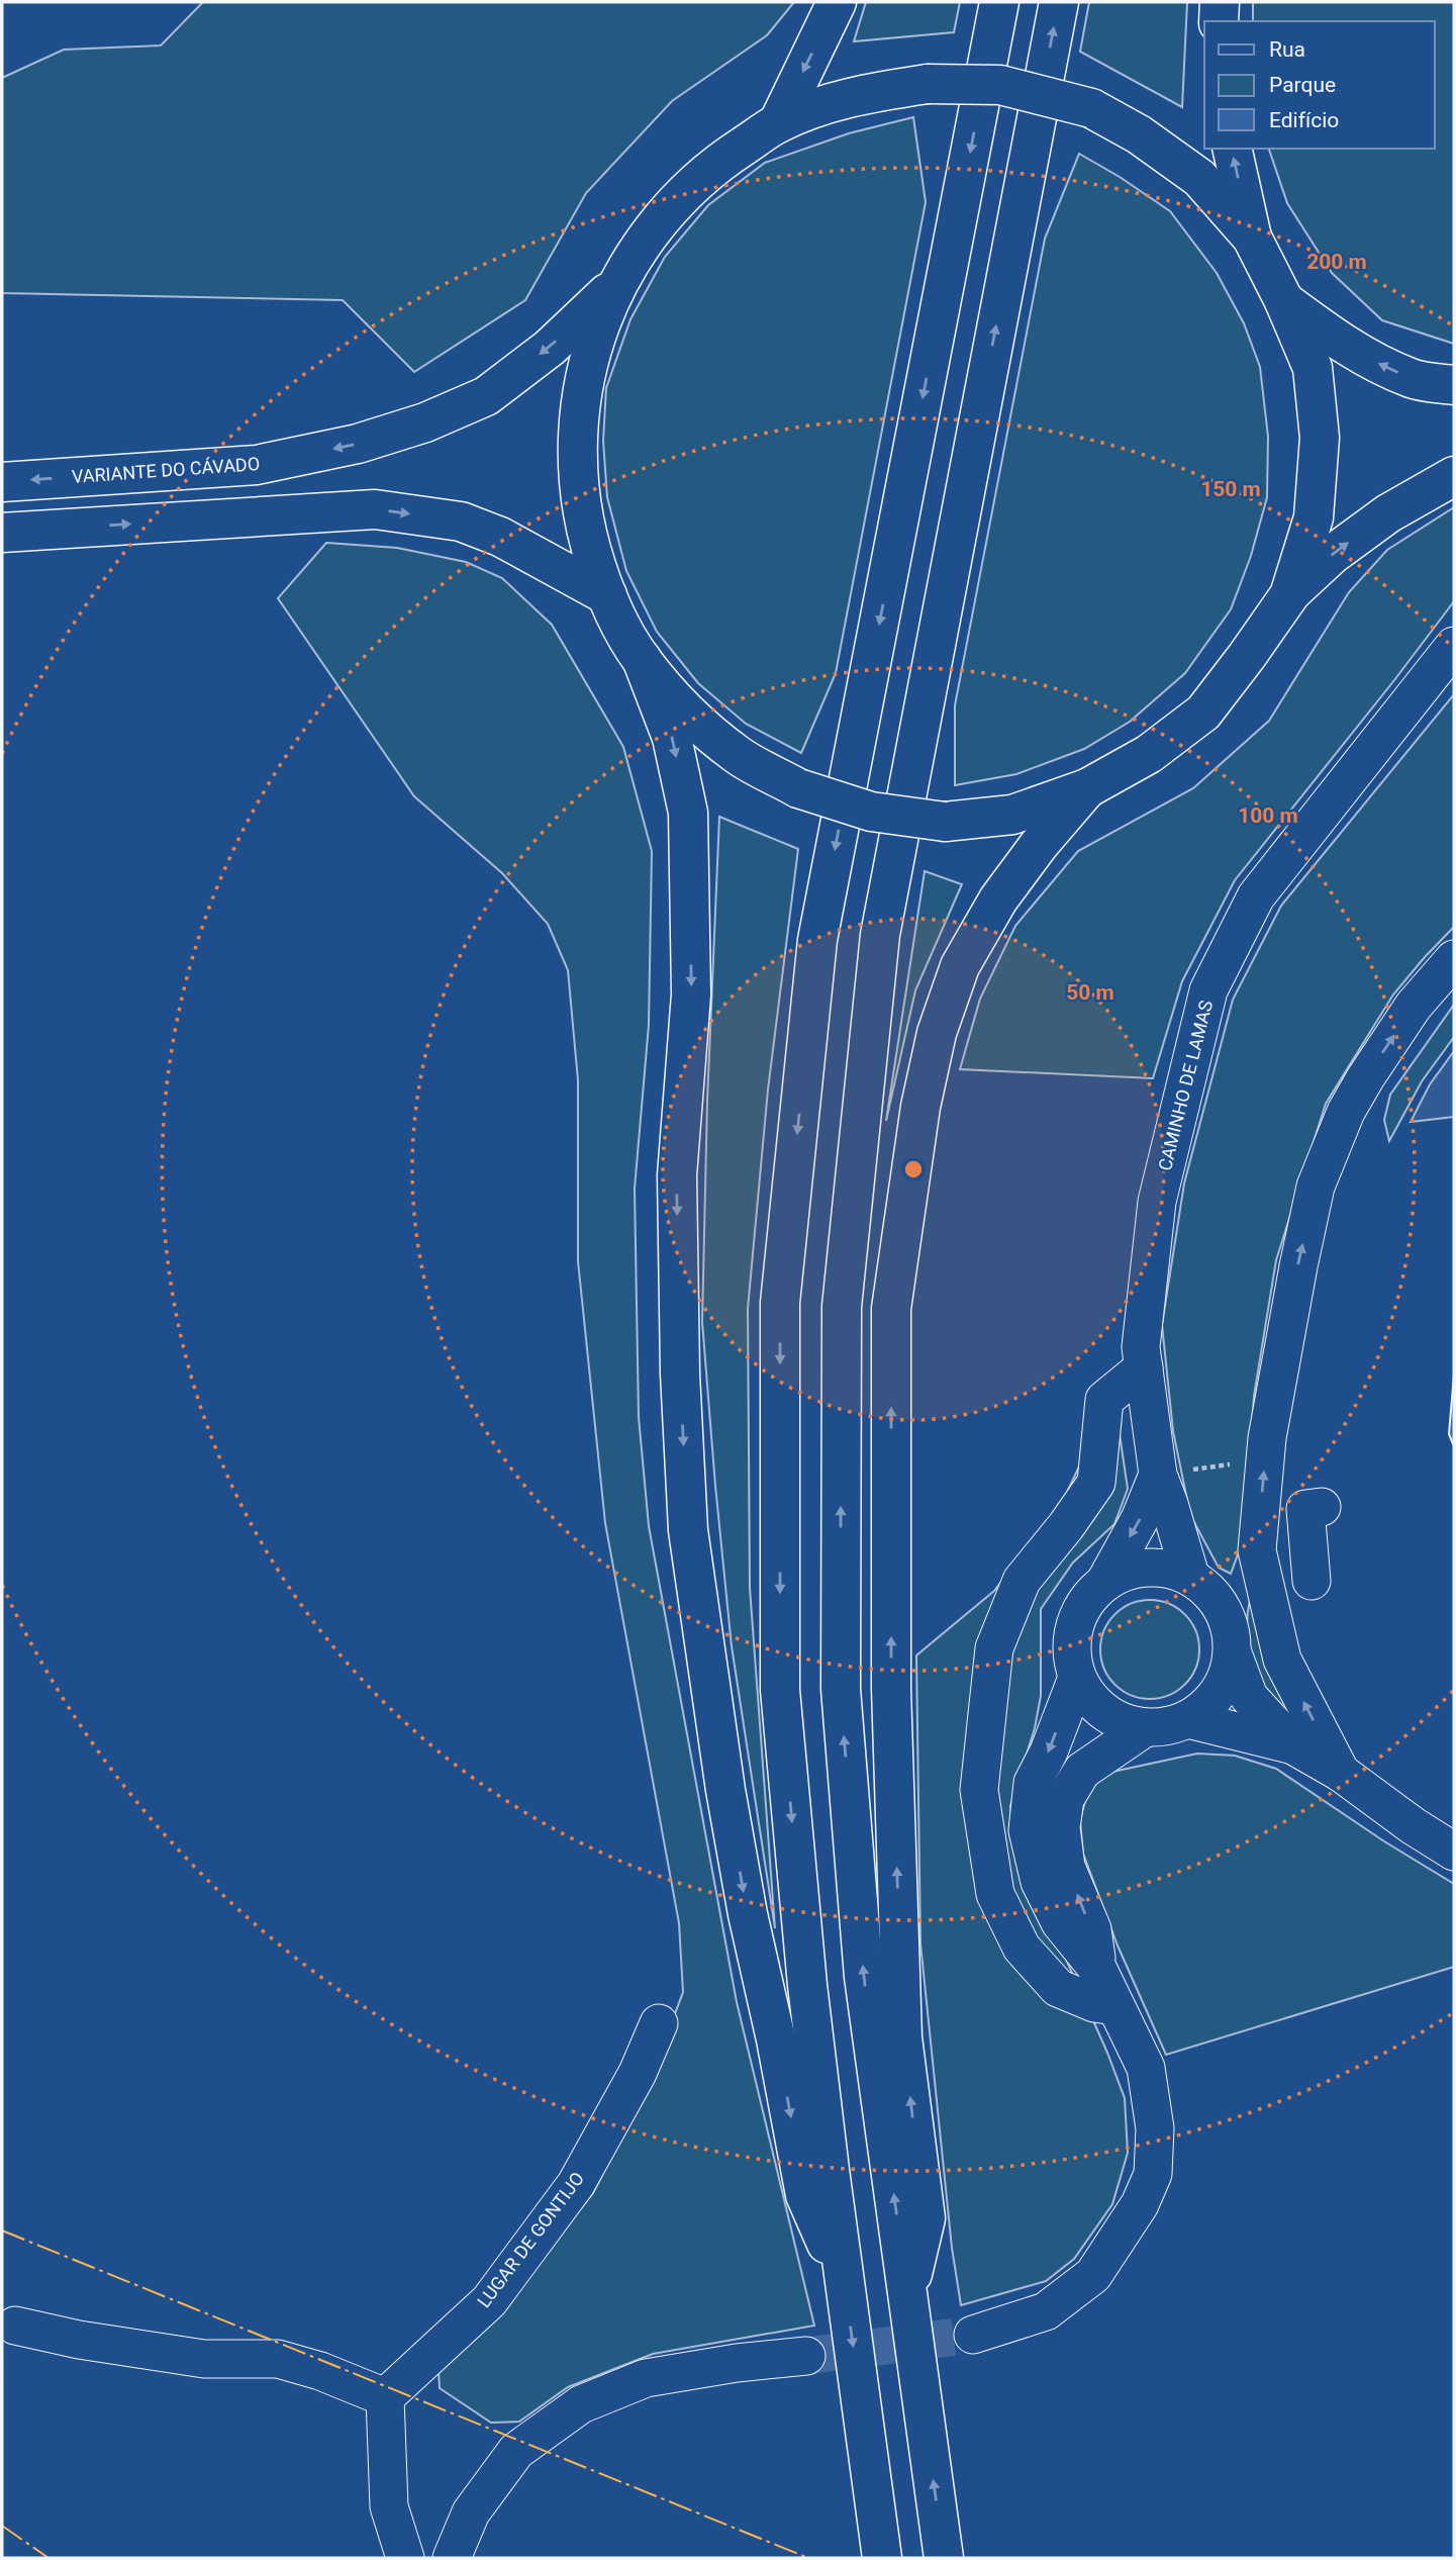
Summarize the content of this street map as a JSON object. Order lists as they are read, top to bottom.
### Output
{
  "streets": {
    "main road": ["VARIANTE DO CÁVADO"],
    "street": ["CAMINHO DE LAMAS", "LUGAR DE GONTIJO"]
  },
  "one_way": ["VARIANTE DO CÁVADO"],
  "legend": ["Rua", "Parque", "Edifício"],
  "rings": [
    "200 m",
    "150 m",
    "100 m",
    "50 m"
  ]
}
